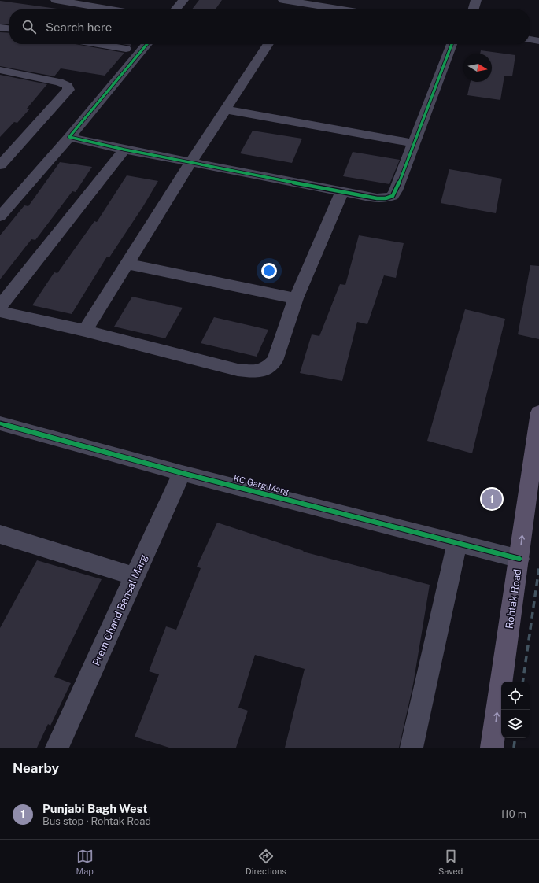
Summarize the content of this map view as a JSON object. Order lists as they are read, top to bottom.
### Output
{
  "streets": {
    "main road": ["Rohtak Road"],
    "street": ["KC Garg Marg", "Prem Chand Bansal Marg"]
  },
  "crossings": [
    ["KC Garg Marg", "Rohtak Road"],
    ["KC Garg Marg", "Prem Chand Bansal Marg"]
  ],
  "one_way": ["Rohtak Road"],
  "north": "right",
  "page": {
    "search": "Search here",
    "pins": "1",
    "heading": "Nearby",
    "list": [
      {
        "mark": "1",
        "name": "Punjabi Bagh West",
        "note": "Bus stop · Rohtak Road",
        "value": "110 m"
      }
    ],
    "nav": ["Map", "Directions", "Saved"]
  }
}
